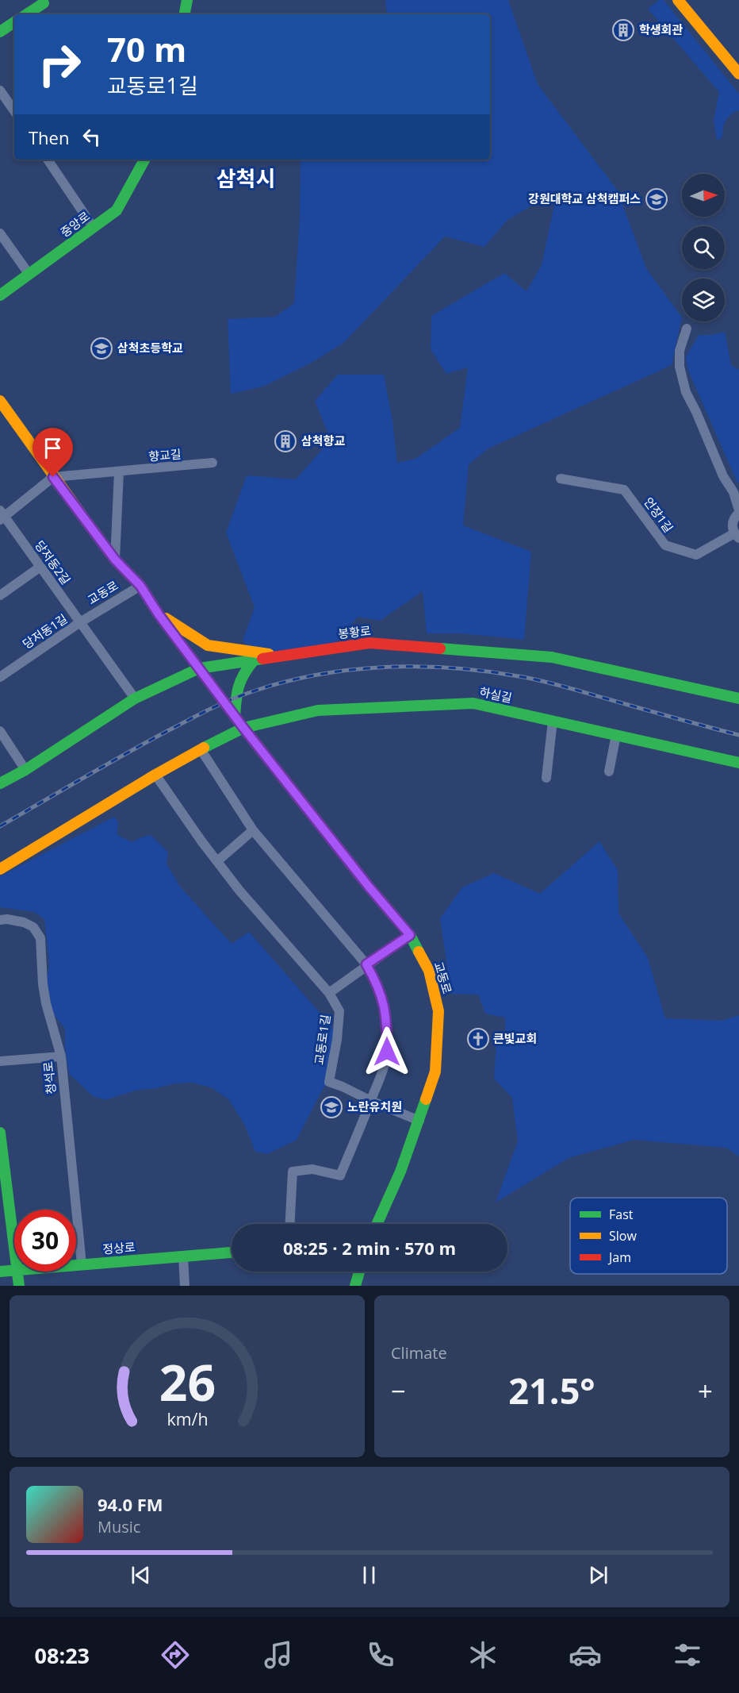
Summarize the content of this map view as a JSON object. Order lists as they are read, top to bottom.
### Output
{
  "streets": {
    "street": [
      "중앙로",
      "향교길",
      "언장1길",
      "당저동2길",
      "교동로",
      "당저동1길",
      "봉황로",
      "하실길",
      "교동로1길",
      "청석로",
      "정상로"
    ]
  },
  "crossings": [
    ["향교길", "교동로"],
    ["당저동2길", "교동로"],
    ["당저동2길", "당저동1길"],
    ["당저동2길", "봉황로"],
    ["교동로", "당저동1길"],
    ["교동로", "봉황로"],
    ["교동로", "하실길"],
    ["청석로", "정상로"]
  ],
  "districts": ["삼척시"],
  "places": {
    "building": ["학생회관", "삼척향교"],
    "school or university": ["강원대학교 삼척캠퍼스", "삼척초등학교", "노란유치원"],
    "church": ["큰빛교회"]
  },
  "legend": ["Fast", "Slow", "Jam"],
  "north": "right",
  "page": {
    "turn": ["70 m", "교동로1길"],
    "then": "Then",
    "limit": "30",
    "trip": "08:25 · 2 min · 570 m",
    "tile": "Climate",
    "heat": ["−", "21.5°", "+"],
    "song": ["94.0 FM", "Music"],
    "tabs": "08:23",
    "gauge": ["26", "km/h"]
  }
}
